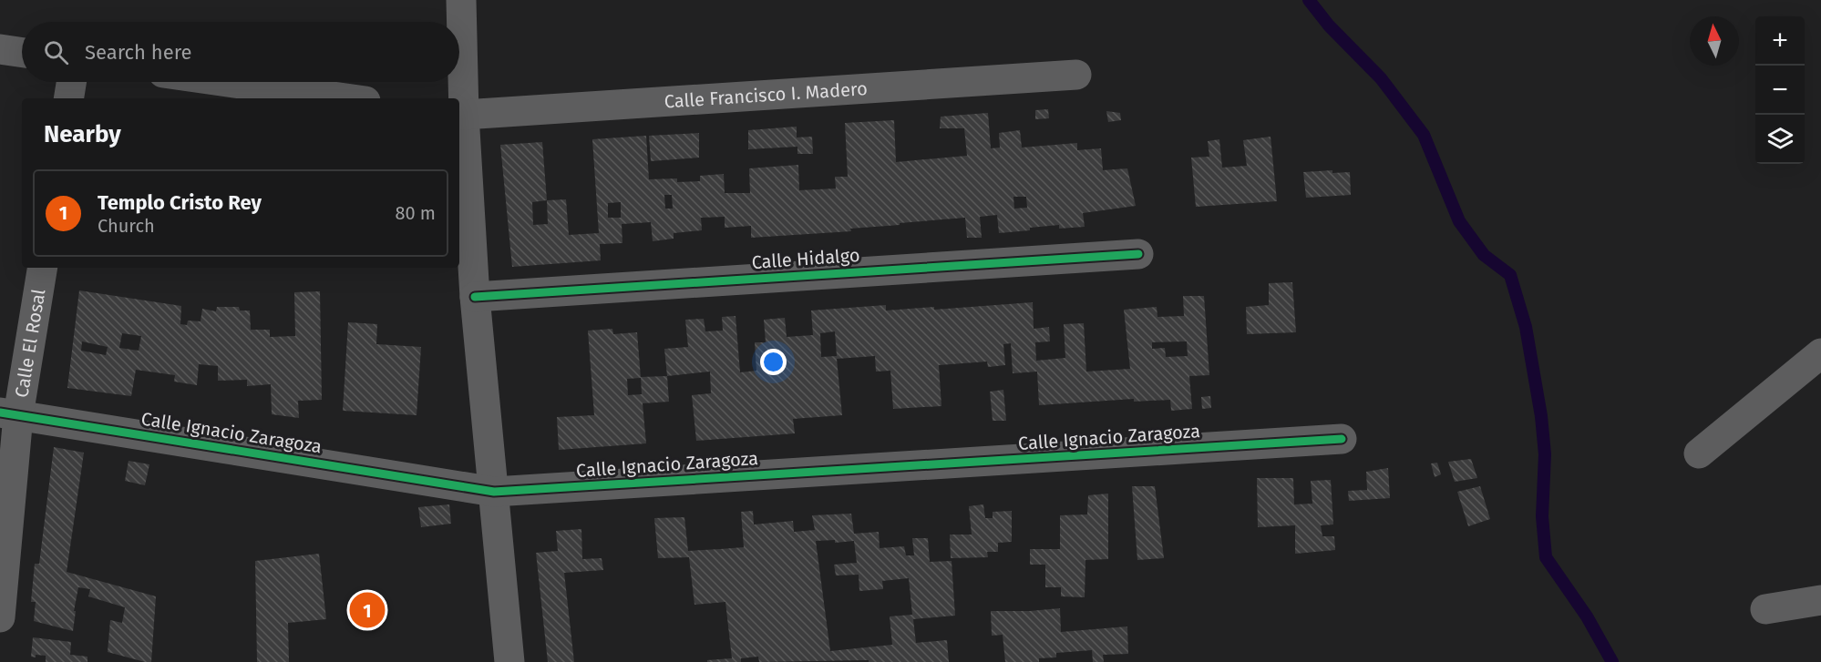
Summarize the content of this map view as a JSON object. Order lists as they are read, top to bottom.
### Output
{
  "streets": {
    "street": [
      "Calle Francisco I. Madero",
      "Calle Hidalgo",
      "Calle El Rosal",
      "Calle Ignacio Zaragoza"
    ]
  },
  "crossings": [
    ["Calle El Rosal", "Calle Ignacio Zaragoza"]
  ],
  "north": "top",
  "page": {
    "map_buttons": ["+", "−"],
    "search": "Search here",
    "heading": "Nearby",
    "list": [
      {
        "mark": "1",
        "name": "Templo Cristo Rey",
        "note": "Church",
        "value": "80 m"
      }
    ],
    "pins": "1"
  }
}
